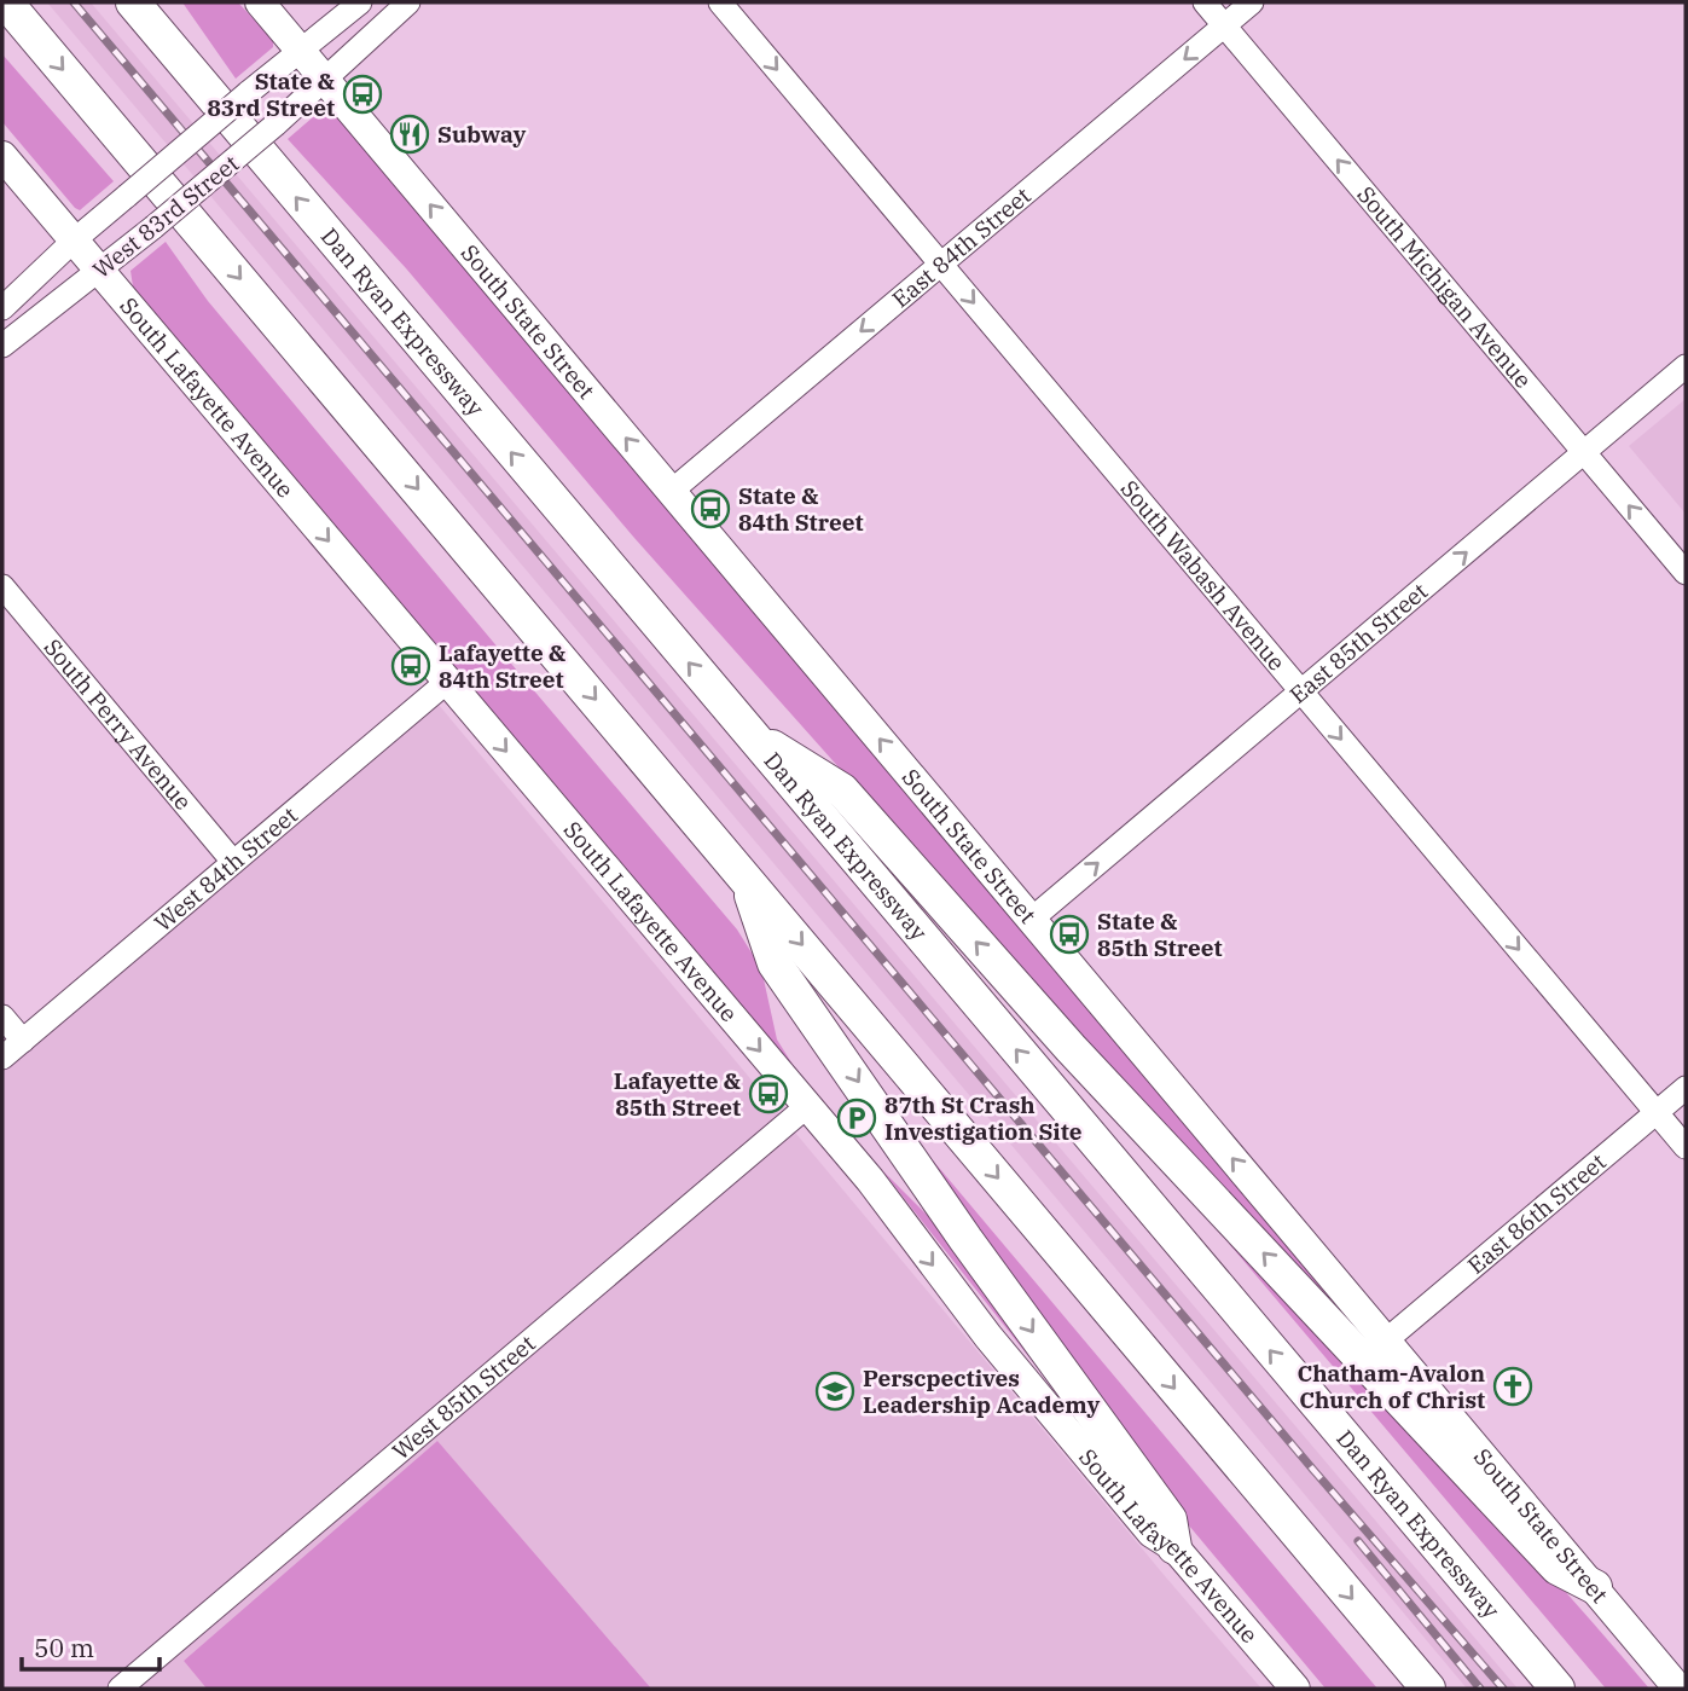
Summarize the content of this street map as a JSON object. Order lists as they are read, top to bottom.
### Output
{
  "streets": {
    "highway": ["Dan Ryan Expressway"],
    "main road": ["South State Street", "South Lafayette Avenue"],
    "street": [
      "West 83rd Street",
      "East 84th Street",
      "South Michigan Avenue",
      "South Wabash Avenue",
      "East 85th Street",
      "South Perry Avenue",
      "West 84th Street",
      "East 86th Street",
      "West 85th Street"
    ]
  },
  "crossings": [
    ["West 83rd Street", "South State Street"],
    ["West 83rd Street", "South Lafayette Avenue"],
    ["East 84th Street", "South Michigan Avenue"],
    ["East 84th Street", "South State Street"],
    ["East 84th Street", "South Wabash Avenue"],
    ["South Michigan Avenue", "East 85th Street"],
    ["South State Street", "East 85th Street"],
    ["South State Street", "East 86th Street"],
    ["South Lafayette Avenue", "West 84th Street"],
    ["South Lafayette Avenue", "West 85th Street"],
    ["South Wabash Avenue", "East 85th Street"],
    ["South Wabash Avenue", "East 86th Street"],
    ["South Perry Avenue", "West 84th Street"]
  ],
  "one_way": [
    "East 84th Street",
    "South Michigan Avenue",
    "South State Street",
    "South Lafayette Avenue",
    "South Wabash Avenue",
    "East 85th Street"
  ],
  "places": {
    "bus stop": [
      "State & 83rd Street",
      "State & 84th Street",
      "Lafayette & 84th Street",
      "State & 85th Street",
      "Lafayette & 85th Street"
    ],
    "restaurant": ["Subway"],
    "parking": ["87th St Crash Investigation Site"],
    "church": ["Chatham-Avalon Church of Christ"],
    "school or university": ["Perscpectives Leadership Academy"]
  },
  "scale_bar": "50 m"
}
